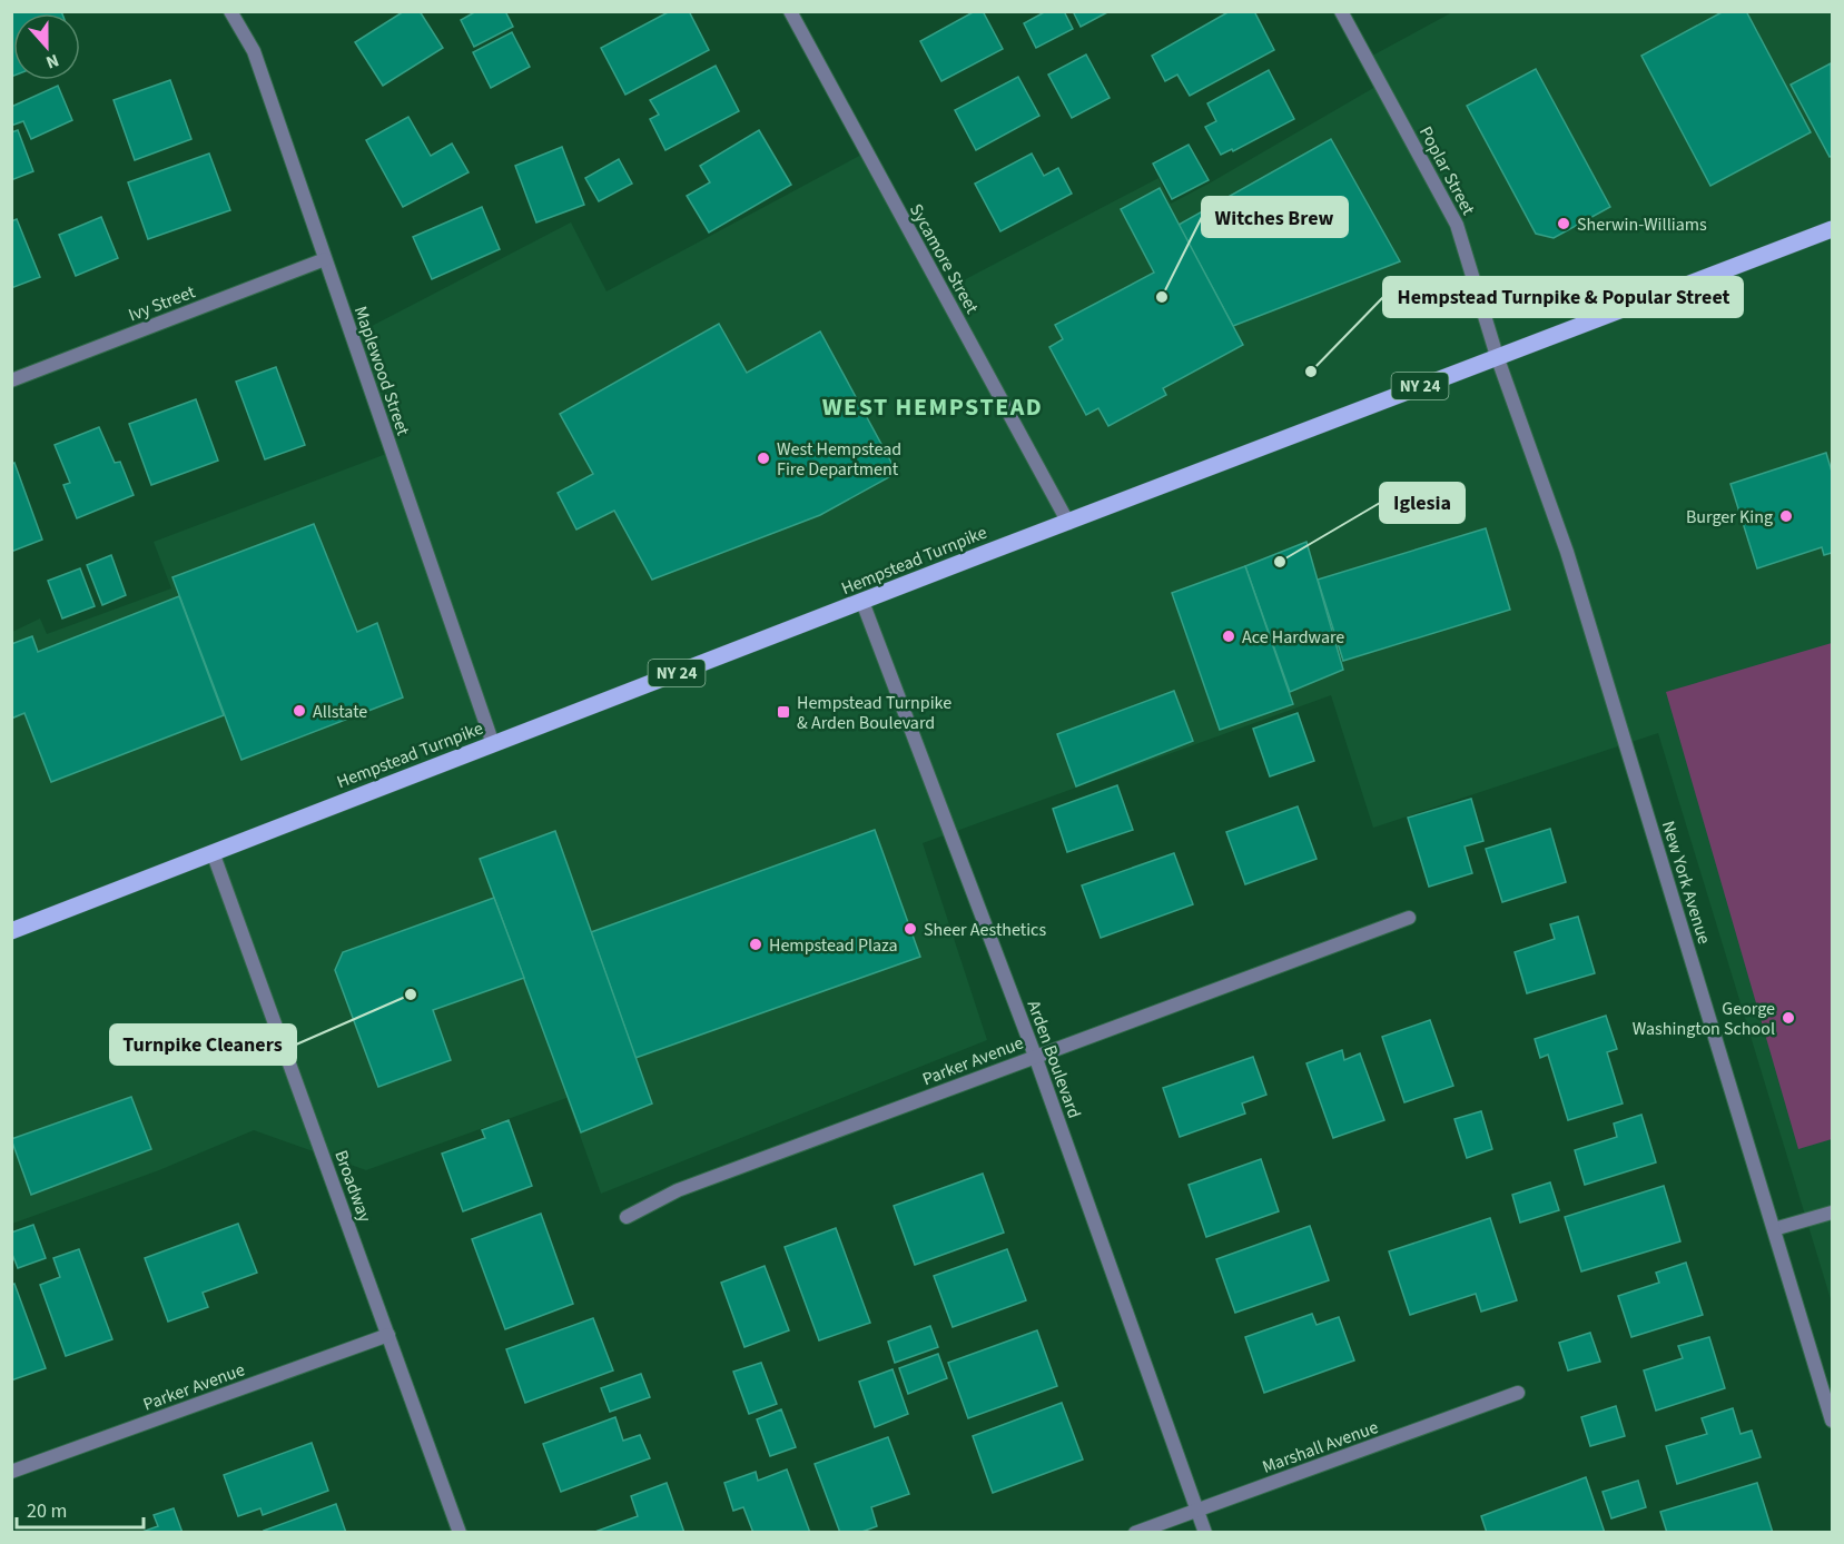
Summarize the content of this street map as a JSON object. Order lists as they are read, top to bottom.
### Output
{
  "streets": {
    "main road": ["NY 24", "Hempstead Turnpike"],
    "street": [
      "Poplar Street",
      "Sycamore Street",
      "Ivy Street",
      "Maplewood Street",
      "New York Avenue",
      "Arden Boulevard",
      "Parker Avenue",
      "Broadway",
      "Marshall Avenue"
    ]
  },
  "crossings": [
    ["Poplar Street", "Hempstead Turnpike"],
    ["Poplar Street", "New York Avenue"],
    ["Sycamore Street", "Hempstead Turnpike"],
    ["Ivy Street", "Maplewood Street"],
    ["Maplewood Street", "Hempstead Turnpike"],
    ["Hempstead Turnpike", "New York Avenue"],
    ["Hempstead Turnpike", "Arden Boulevard"],
    ["Hempstead Turnpike", "Broadway"],
    ["Arden Boulevard", "Parker Avenue"],
    ["Arden Boulevard", "Marshall Avenue"],
    ["Parker Avenue", "Broadway"]
  ],
  "districts": ["WEST HEMPSTEAD"],
  "places": {
    "other": [
      "Sherwin-Williams",
      "Witches Brew",
      "Hempstead Turnpike & Popular Street",
      "West Hempstead Fire Department",
      "Burger King",
      "Iglesia",
      "Ace Hardware",
      "Allstate",
      "Sheer Aesthetics",
      "Hempstead Plaza",
      "Turnpike Cleaners",
      "George Washington School"
    ],
    "transit": ["Hempstead Turnpike & Arden Boulevard"]
  },
  "scale_bar": "20 m",
  "north": "bottom"
}
